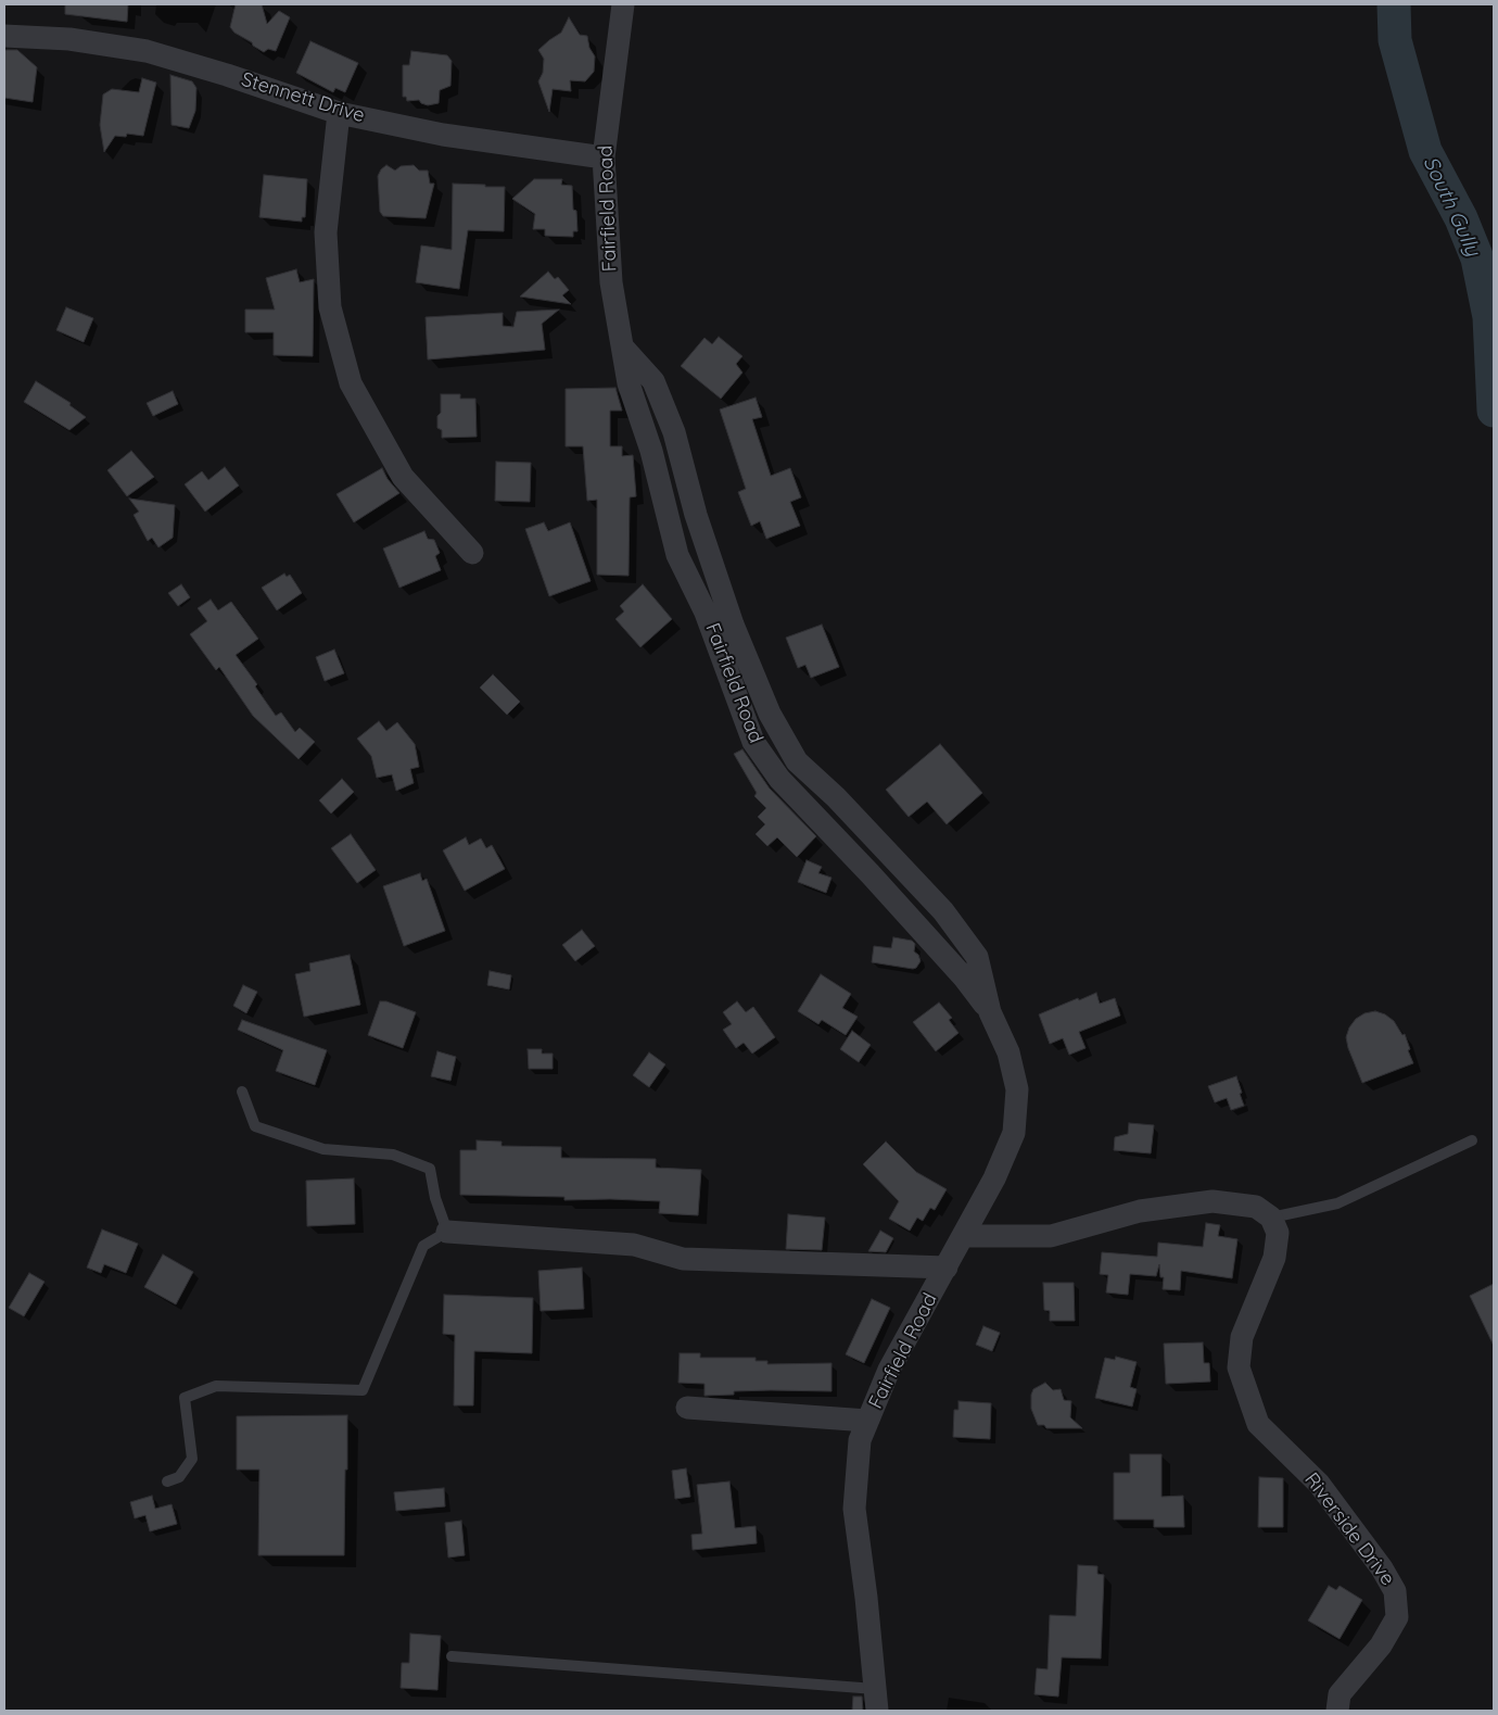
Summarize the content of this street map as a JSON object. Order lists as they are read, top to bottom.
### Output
{
  "streets": {
    "street": ["Stennett Drive", "Fairfield Road", "Riverside Drive"]
  },
  "crossings": [
    ["Stennett Drive", "Fairfield Road"]
  ],
  "water": ["South Gully"]
}
